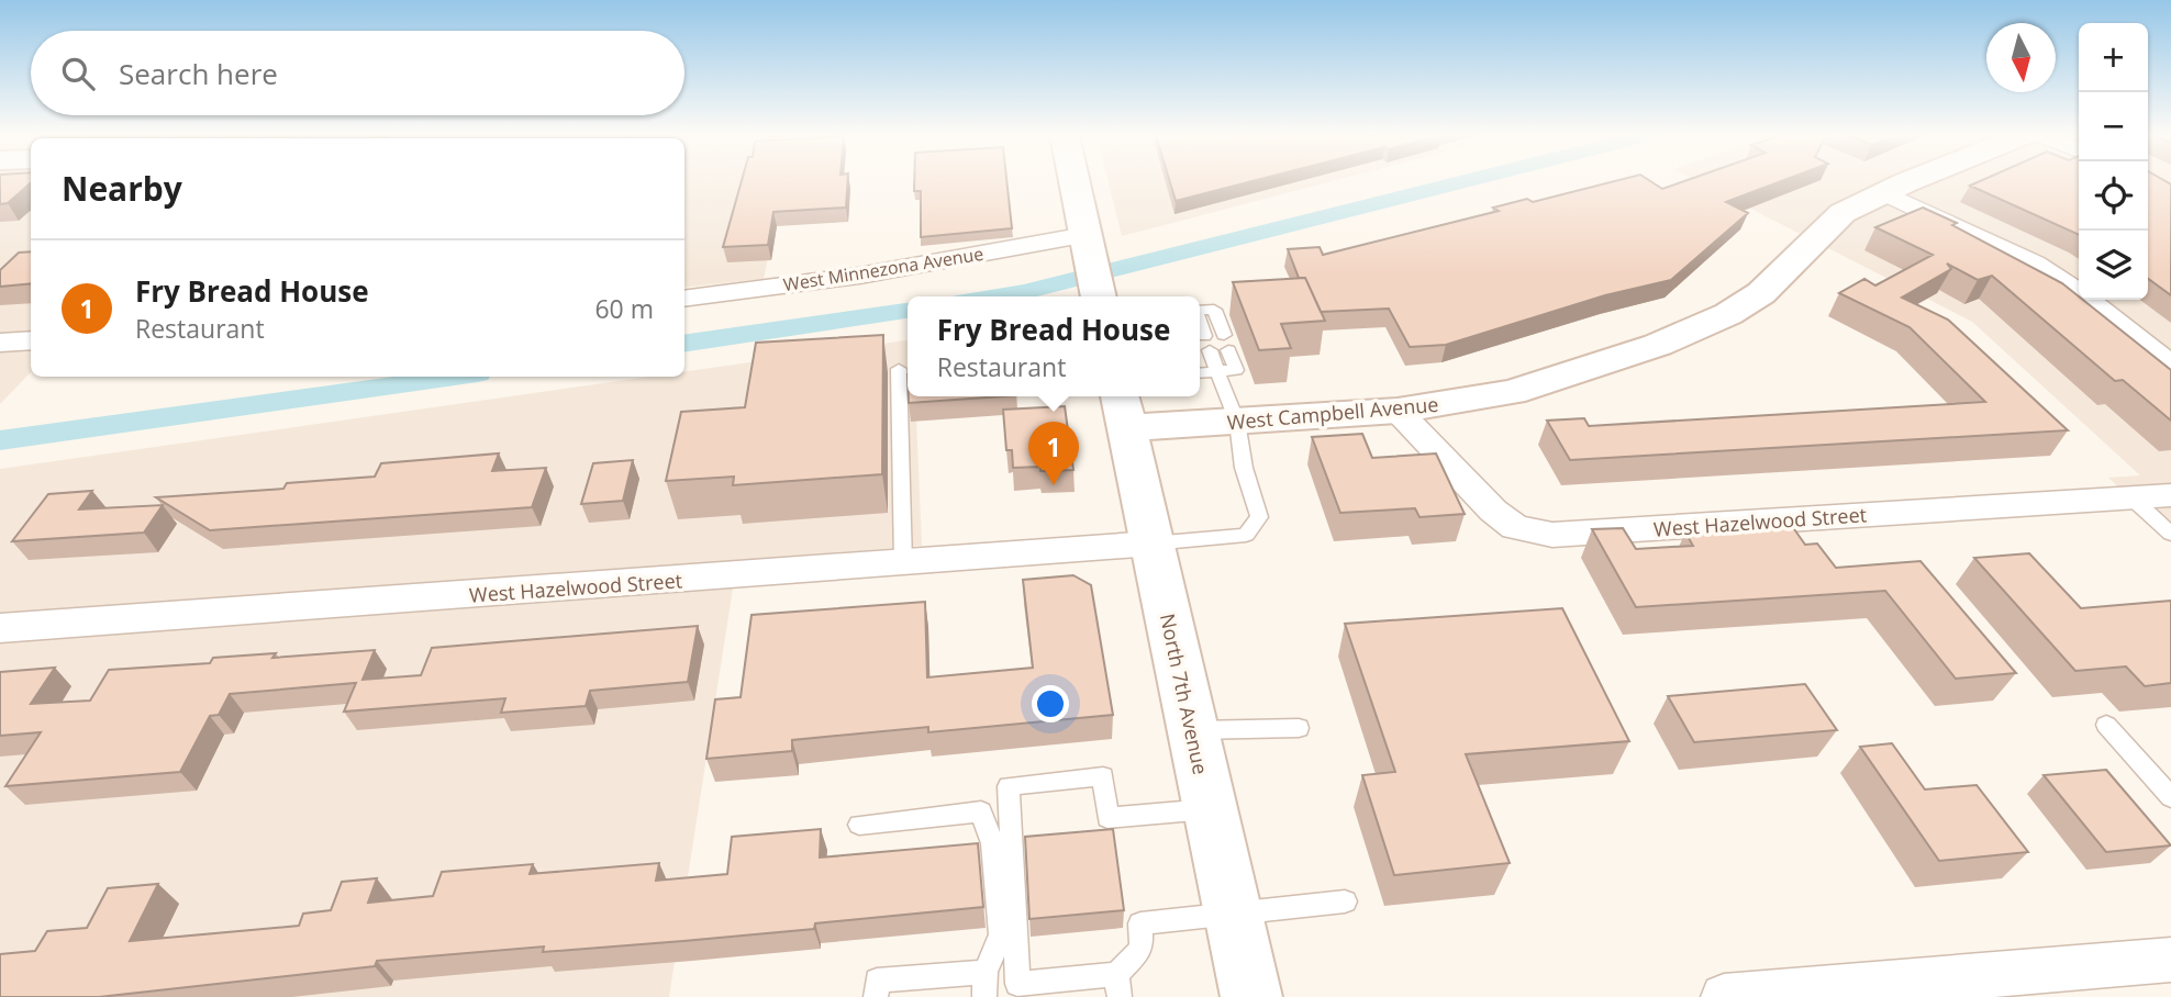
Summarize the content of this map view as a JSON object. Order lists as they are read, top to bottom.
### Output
{
  "streets": {
    "street": [
      "West Minnezona Avenue",
      "West Campbell Avenue",
      "West Hazelwood Street",
      "North 7th Avenue"
    ]
  },
  "crossings": [
    ["West Campbell Avenue", "West Hazelwood Street"],
    ["West Campbell Avenue", "North 7th Avenue"],
    ["West Hazelwood Street", "North 7th Avenue"]
  ],
  "north": "bottom",
  "page": {
    "map_buttons": ["+", "−"],
    "search": "Search here",
    "heading": "Nearby",
    "list": [
      {
        "mark": "1",
        "name": "Fry Bread House",
        "note": "Restaurant",
        "value": "60 m"
      }
    ],
    "popup": ["Fry Bread House", "Restaurant"],
    "pins": "1"
  }
}
